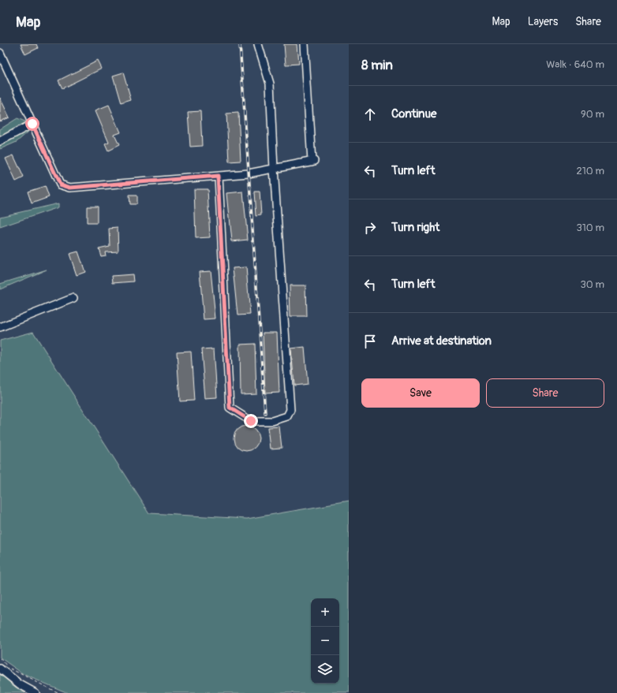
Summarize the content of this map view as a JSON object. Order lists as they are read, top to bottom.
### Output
{
  "page": {
    "header": "Map",
    "nav": ["Map", "Layers", "Share"],
    "heading": ["8 min", "Walk · 640 m"],
    "list": [
      ["Continue", "90 m"],
      ["Turn left", "210 m"],
      ["Turn right", "310 m"],
      ["Turn left", "30 m"],
      "Arrive at destination"
    ],
    "buttons": ["Save", "Share"],
    "map_buttons": ["+", "−"]
  }
}
